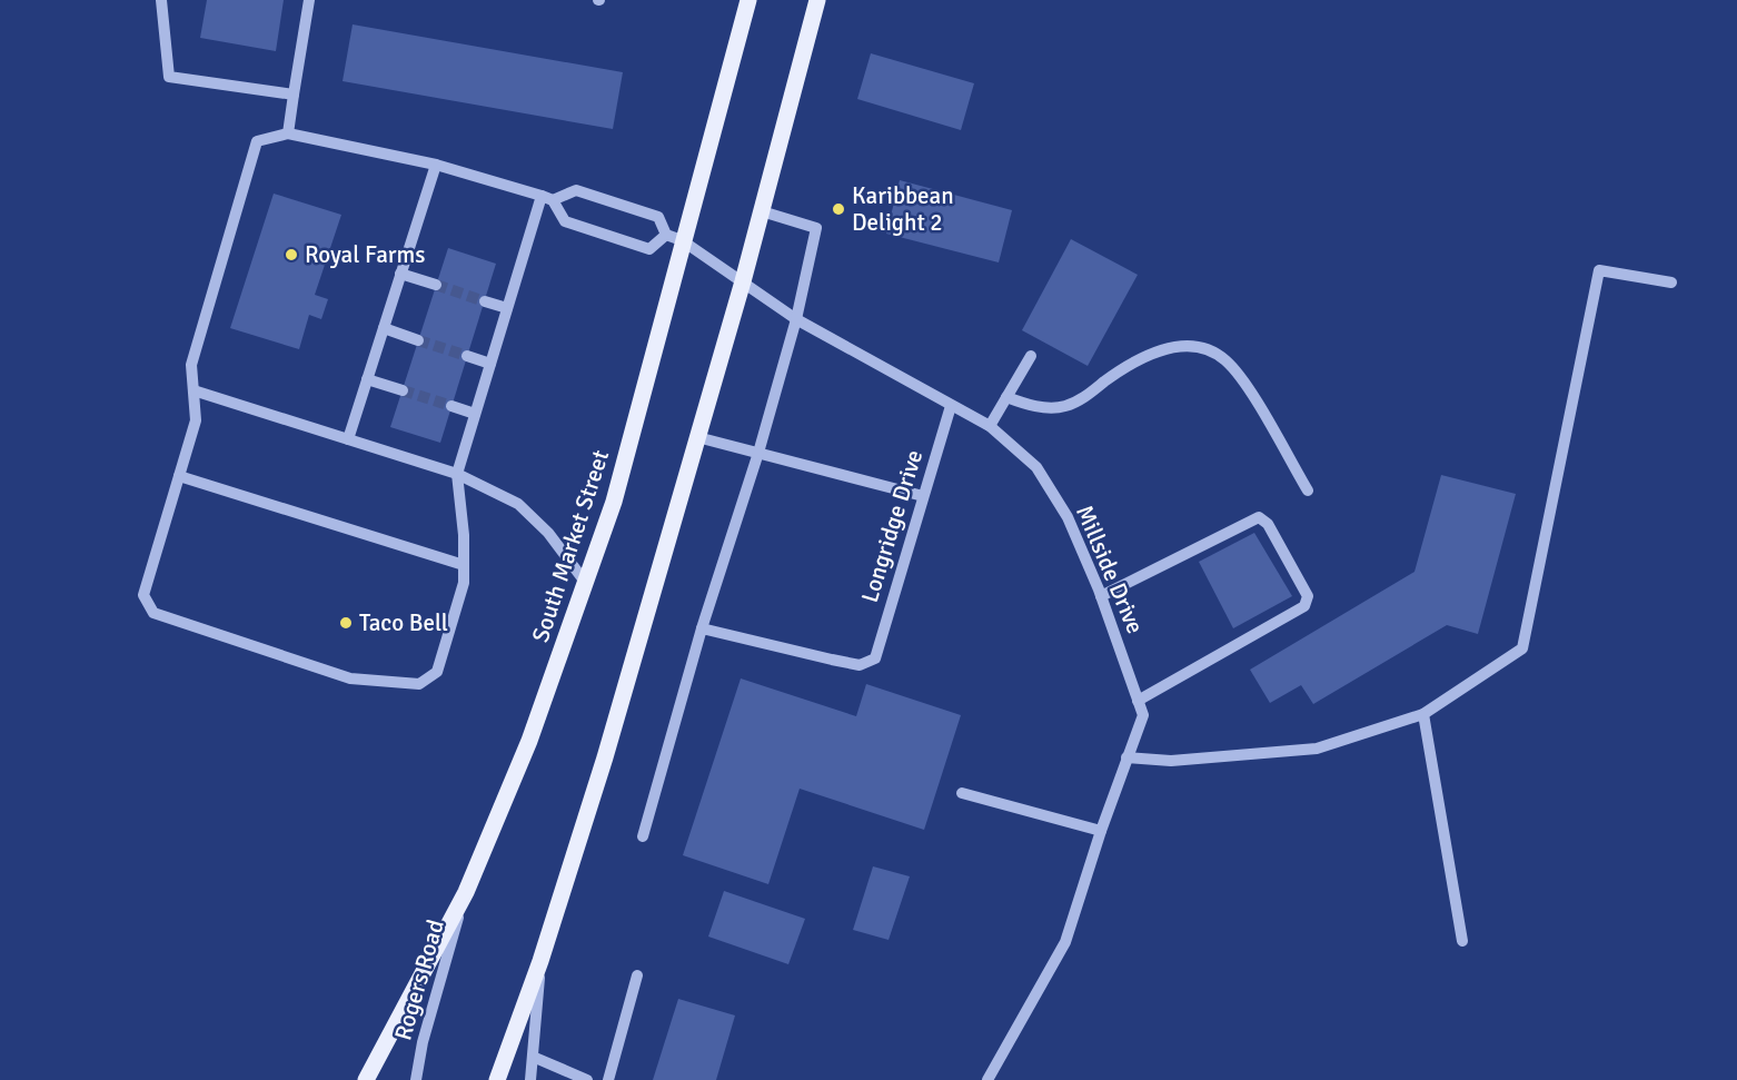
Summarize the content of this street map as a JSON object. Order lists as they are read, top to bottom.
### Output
{
  "streets": {
    "main road": ["South Market Street"],
    "street": ["Longridge Drive", "Millside Drive", "Rogers Road"]
  },
  "crossings": [
    ["Longridge Drive", "Millside Drive"],
    ["South Market Street", "Millside Drive"],
    ["South Market Street", "Rogers Road"]
  ],
  "places": ["Karibbean Delight 2", "Royal Farms", "Taco Bell"]
}
